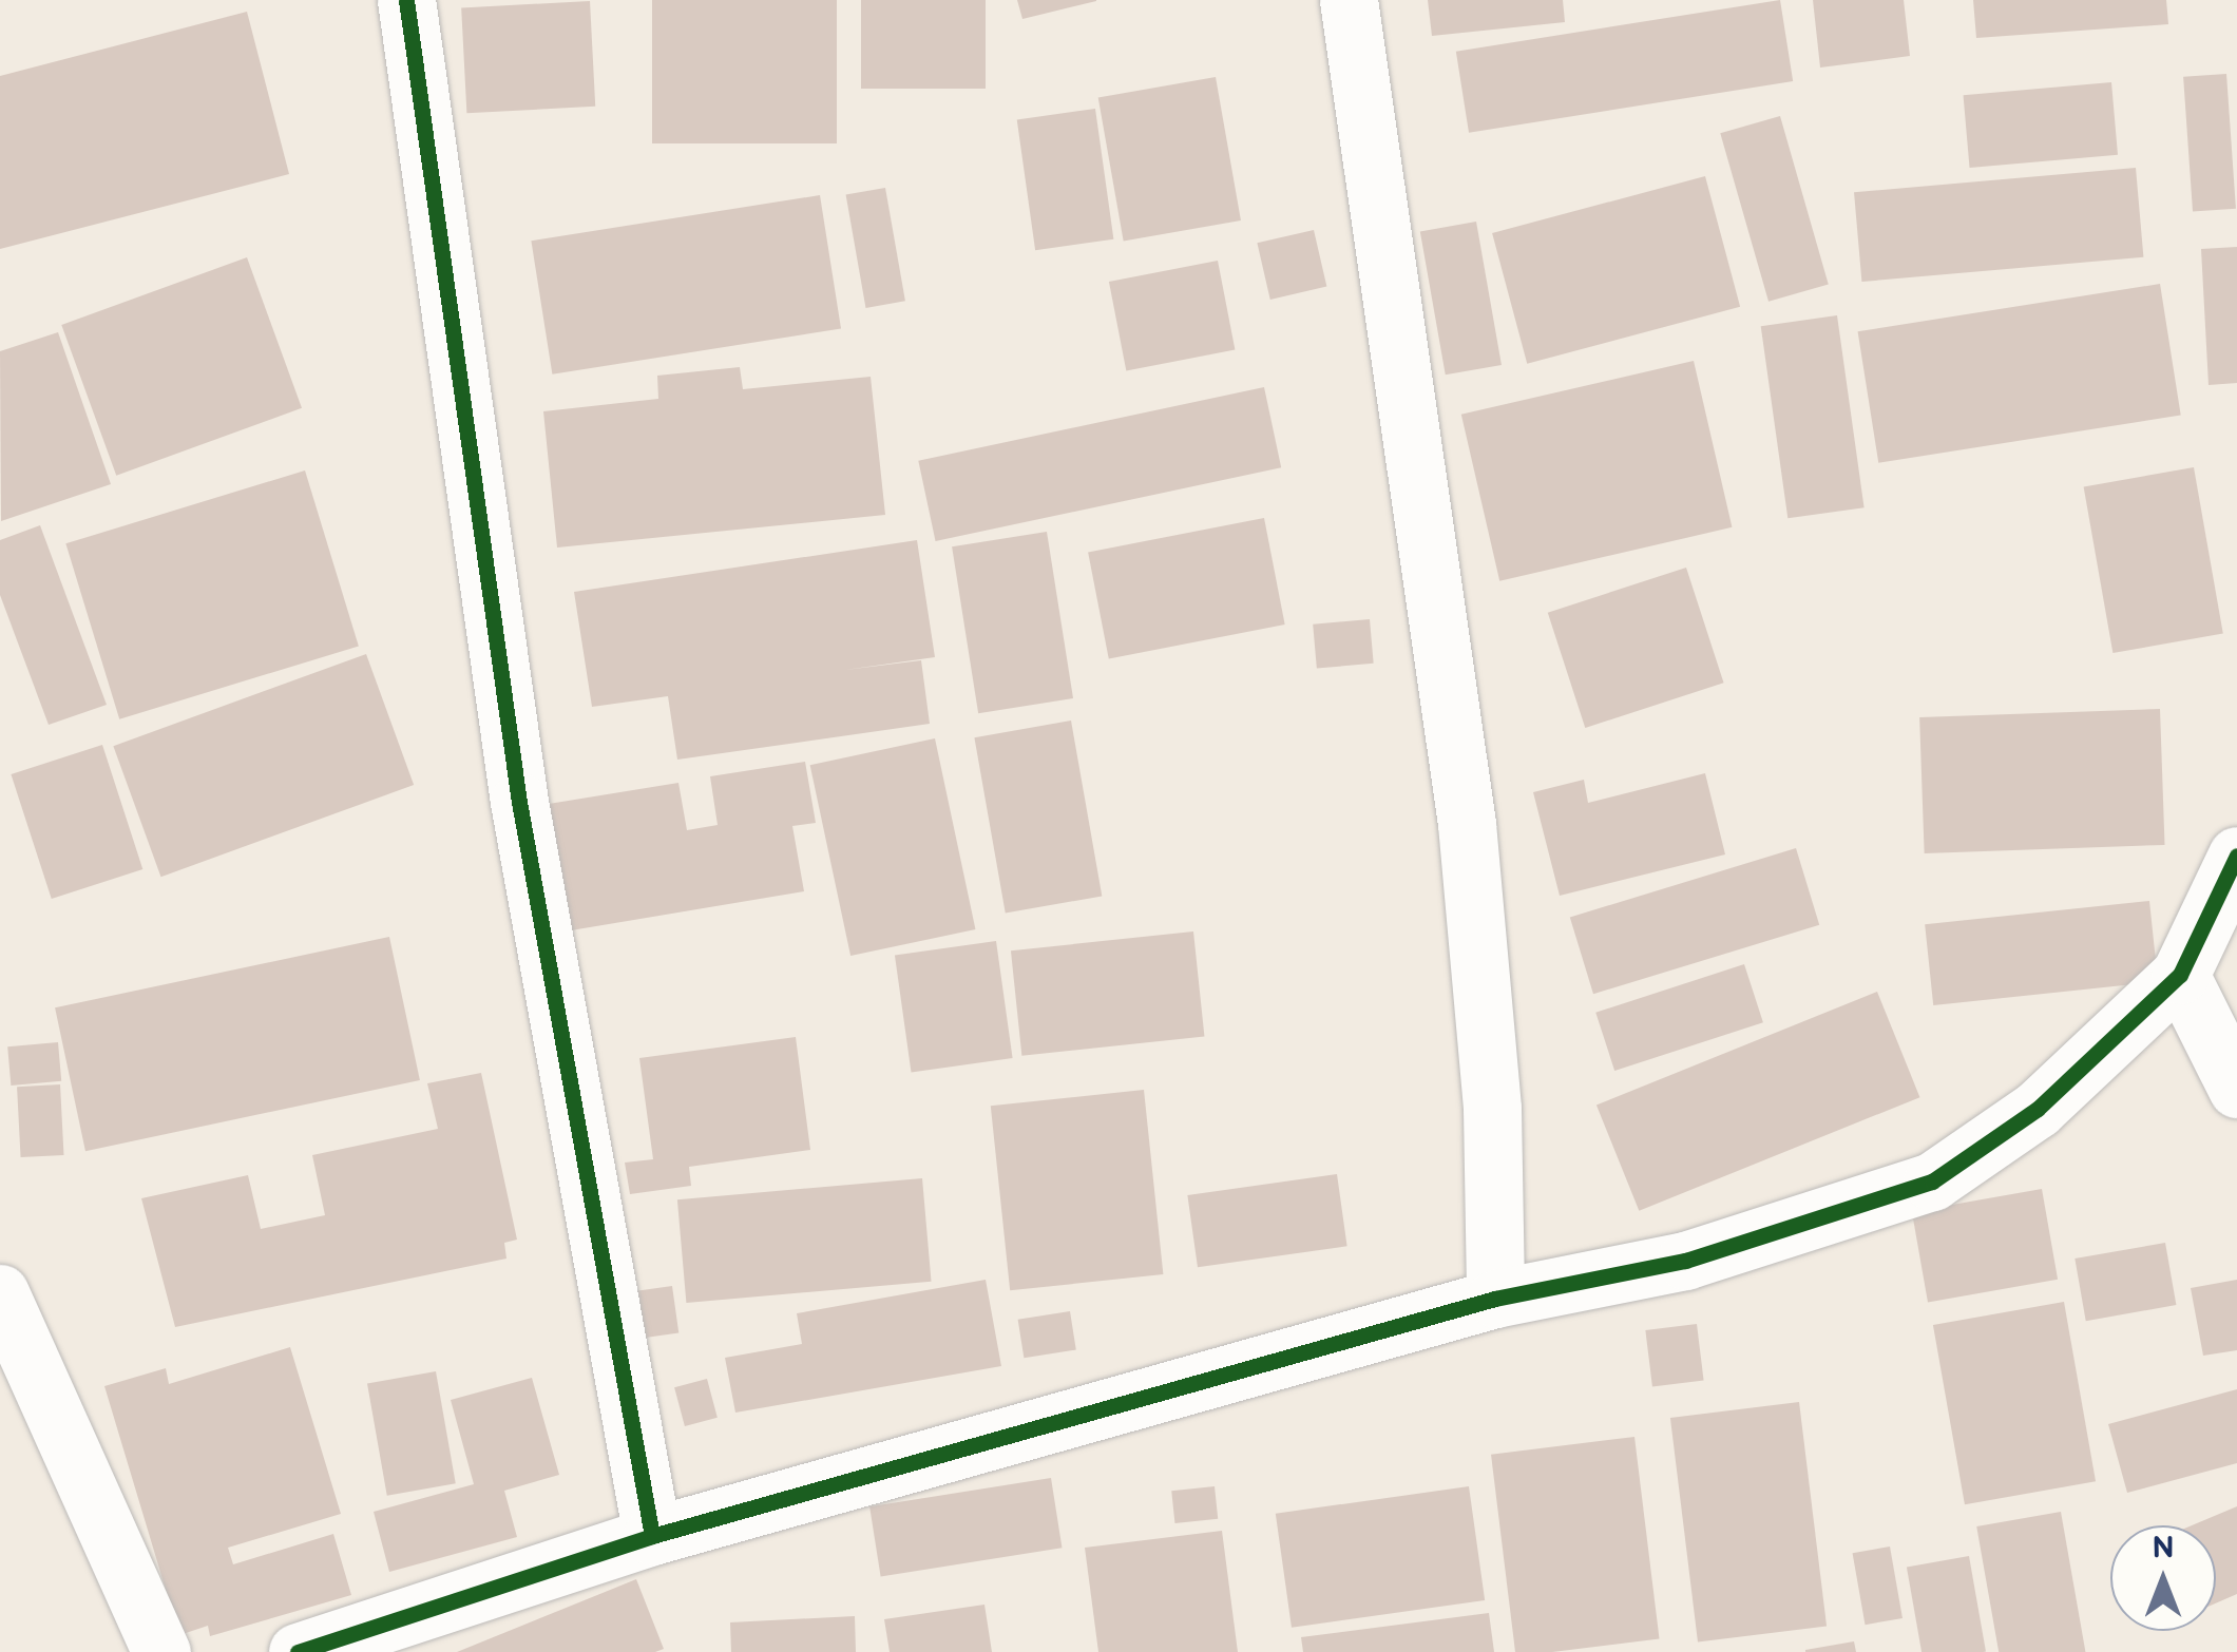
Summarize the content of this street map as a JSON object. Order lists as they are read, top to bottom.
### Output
{
  "north": "top"
}
